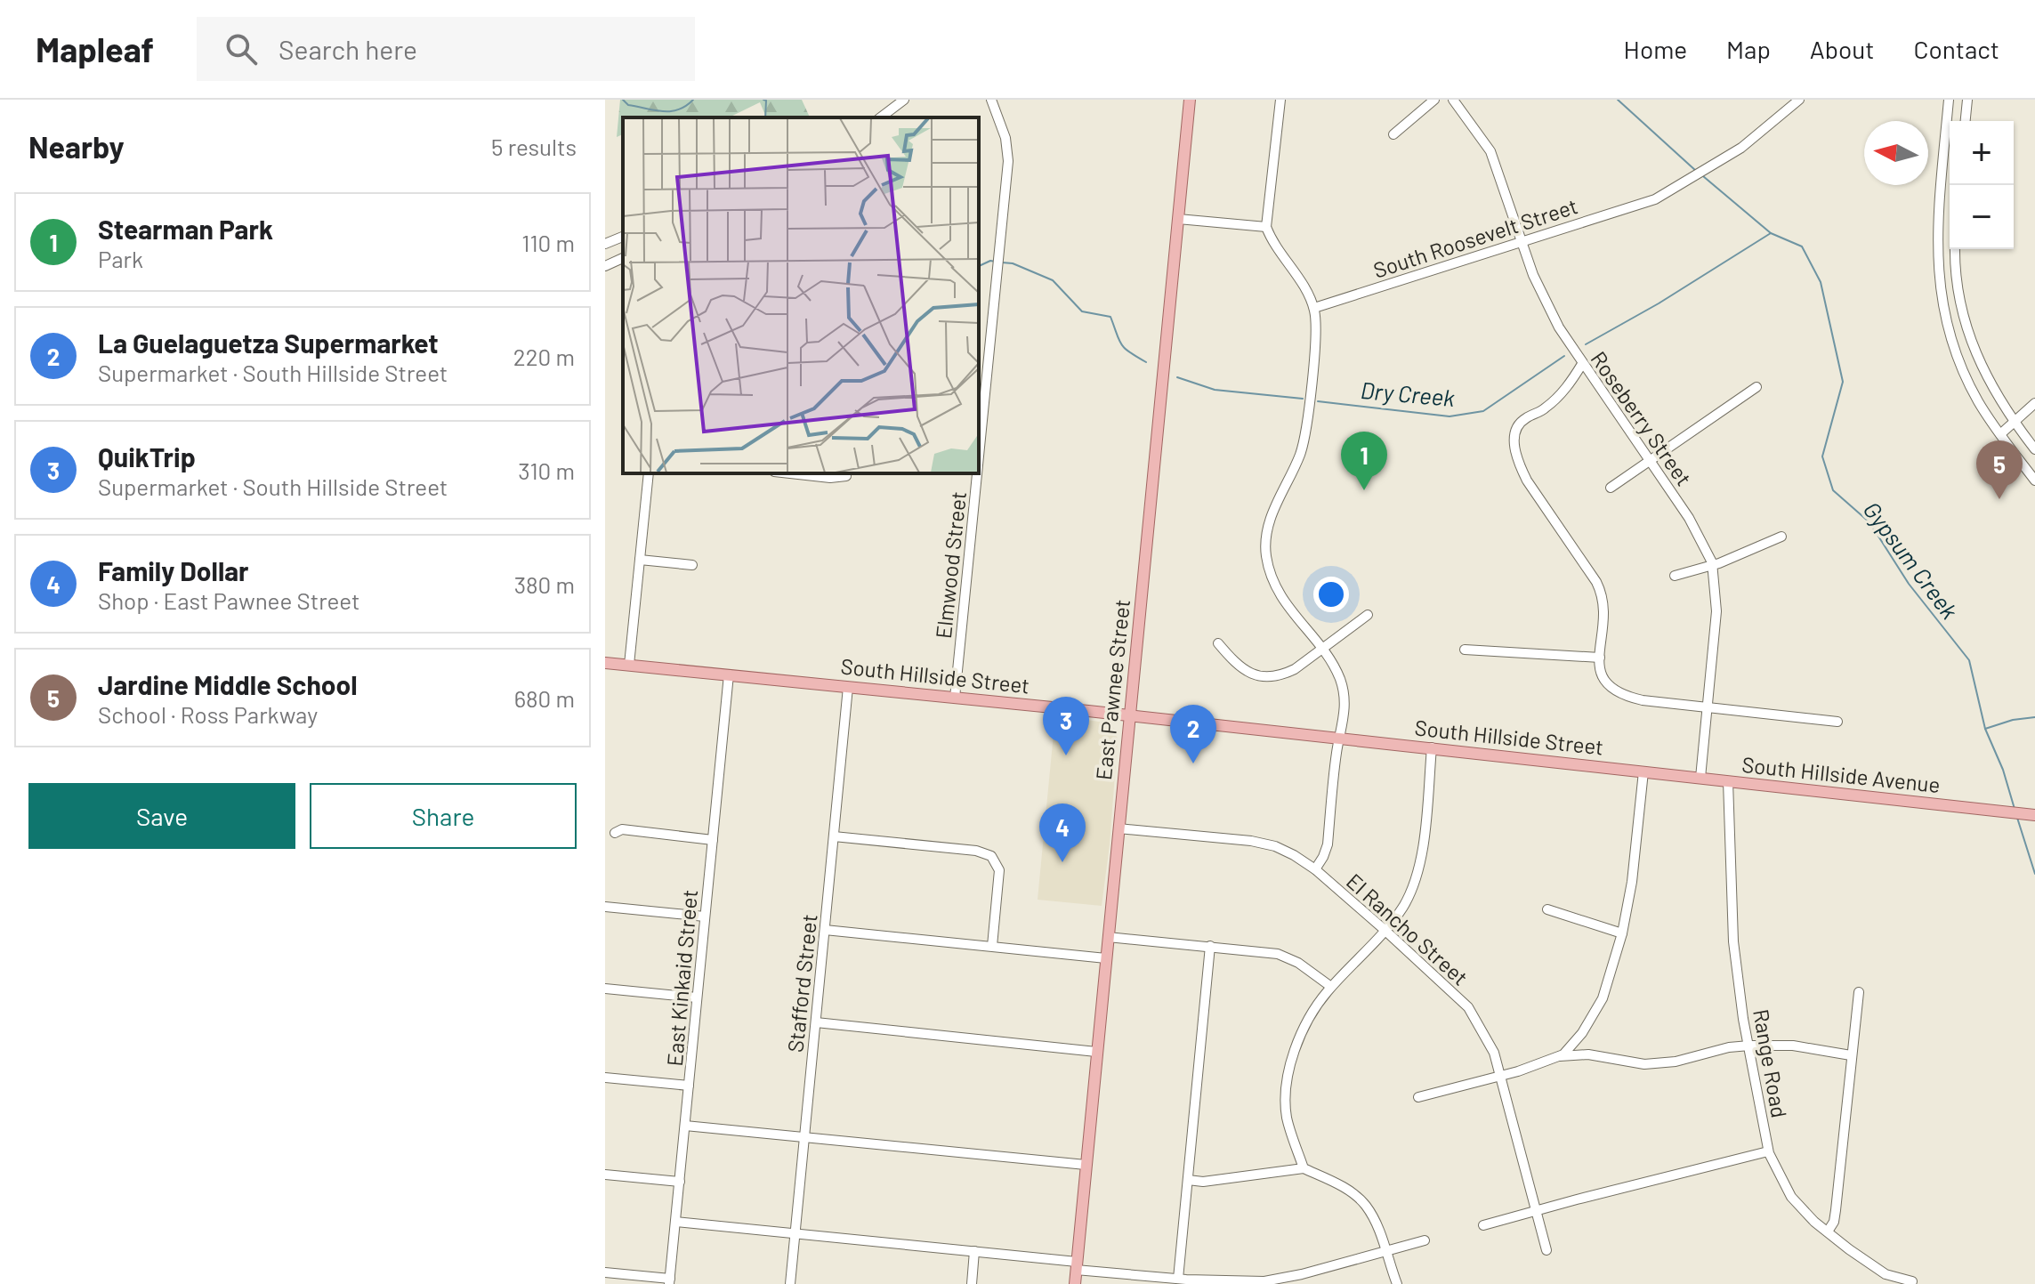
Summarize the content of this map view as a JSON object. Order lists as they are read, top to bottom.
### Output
{
  "streets": {
    "main road": ["South Hillside Street", "East Pawnee Street", "South Hillside Avenue"],
    "street": [
      "South Roosevelt Street",
      "Roseberry Street",
      "Elmwood Street",
      "El Rancho Street",
      "East Kinkaid Street",
      "Stafford Street",
      "Range Road"
    ]
  },
  "crossings": [
    ["South Roosevelt Street", "Roseberry Street"],
    ["Roseberry Street", "South Hillside Avenue"],
    ["Elmwood Street", "South Hillside Street"],
    ["South Hillside Street", "East Pawnee Street"],
    ["South Hillside Street", "South Hillside Avenue"],
    ["South Hillside Street", "East Kinkaid Street"],
    ["South Hillside Street", "Stafford Street"],
    ["East Pawnee Street", "El Rancho Street"],
    ["South Hillside Avenue", "Range Road"]
  ],
  "water": ["Dry Creek", "Gypsum Creek"],
  "north": "left",
  "page": {
    "header": "Mapleaf",
    "search": "Search here",
    "nav": [
      "Home",
      "Map",
      "About",
      "Contact"
    ],
    "heading": ["Nearby", "5 results"],
    "map_buttons": ["+", "−"],
    "list": [
      {
        "mark": "1",
        "name": "Stearman Park",
        "note": "Park",
        "value": "110 m"
      },
      {
        "mark": "2",
        "name": "La Guelaguetza Supermarket",
        "note": "Supermarket · South Hillside Street",
        "value": "220 m"
      },
      {
        "mark": "3",
        "name": "QuikTrip",
        "note": "Supermarket · South Hillside Street",
        "value": "310 m"
      },
      {
        "mark": "4",
        "name": "Family Dollar",
        "note": "Shop · East Pawnee Street",
        "value": "380 m"
      },
      {
        "mark": "5",
        "name": "Jardine Middle School",
        "note": "School · Ross Parkway",
        "value": "680 m"
      }
    ],
    "pins": [
      "1",
      "5",
      "3",
      "2",
      "4"
    ],
    "buttons": ["Save", "Share"]
  }
}
